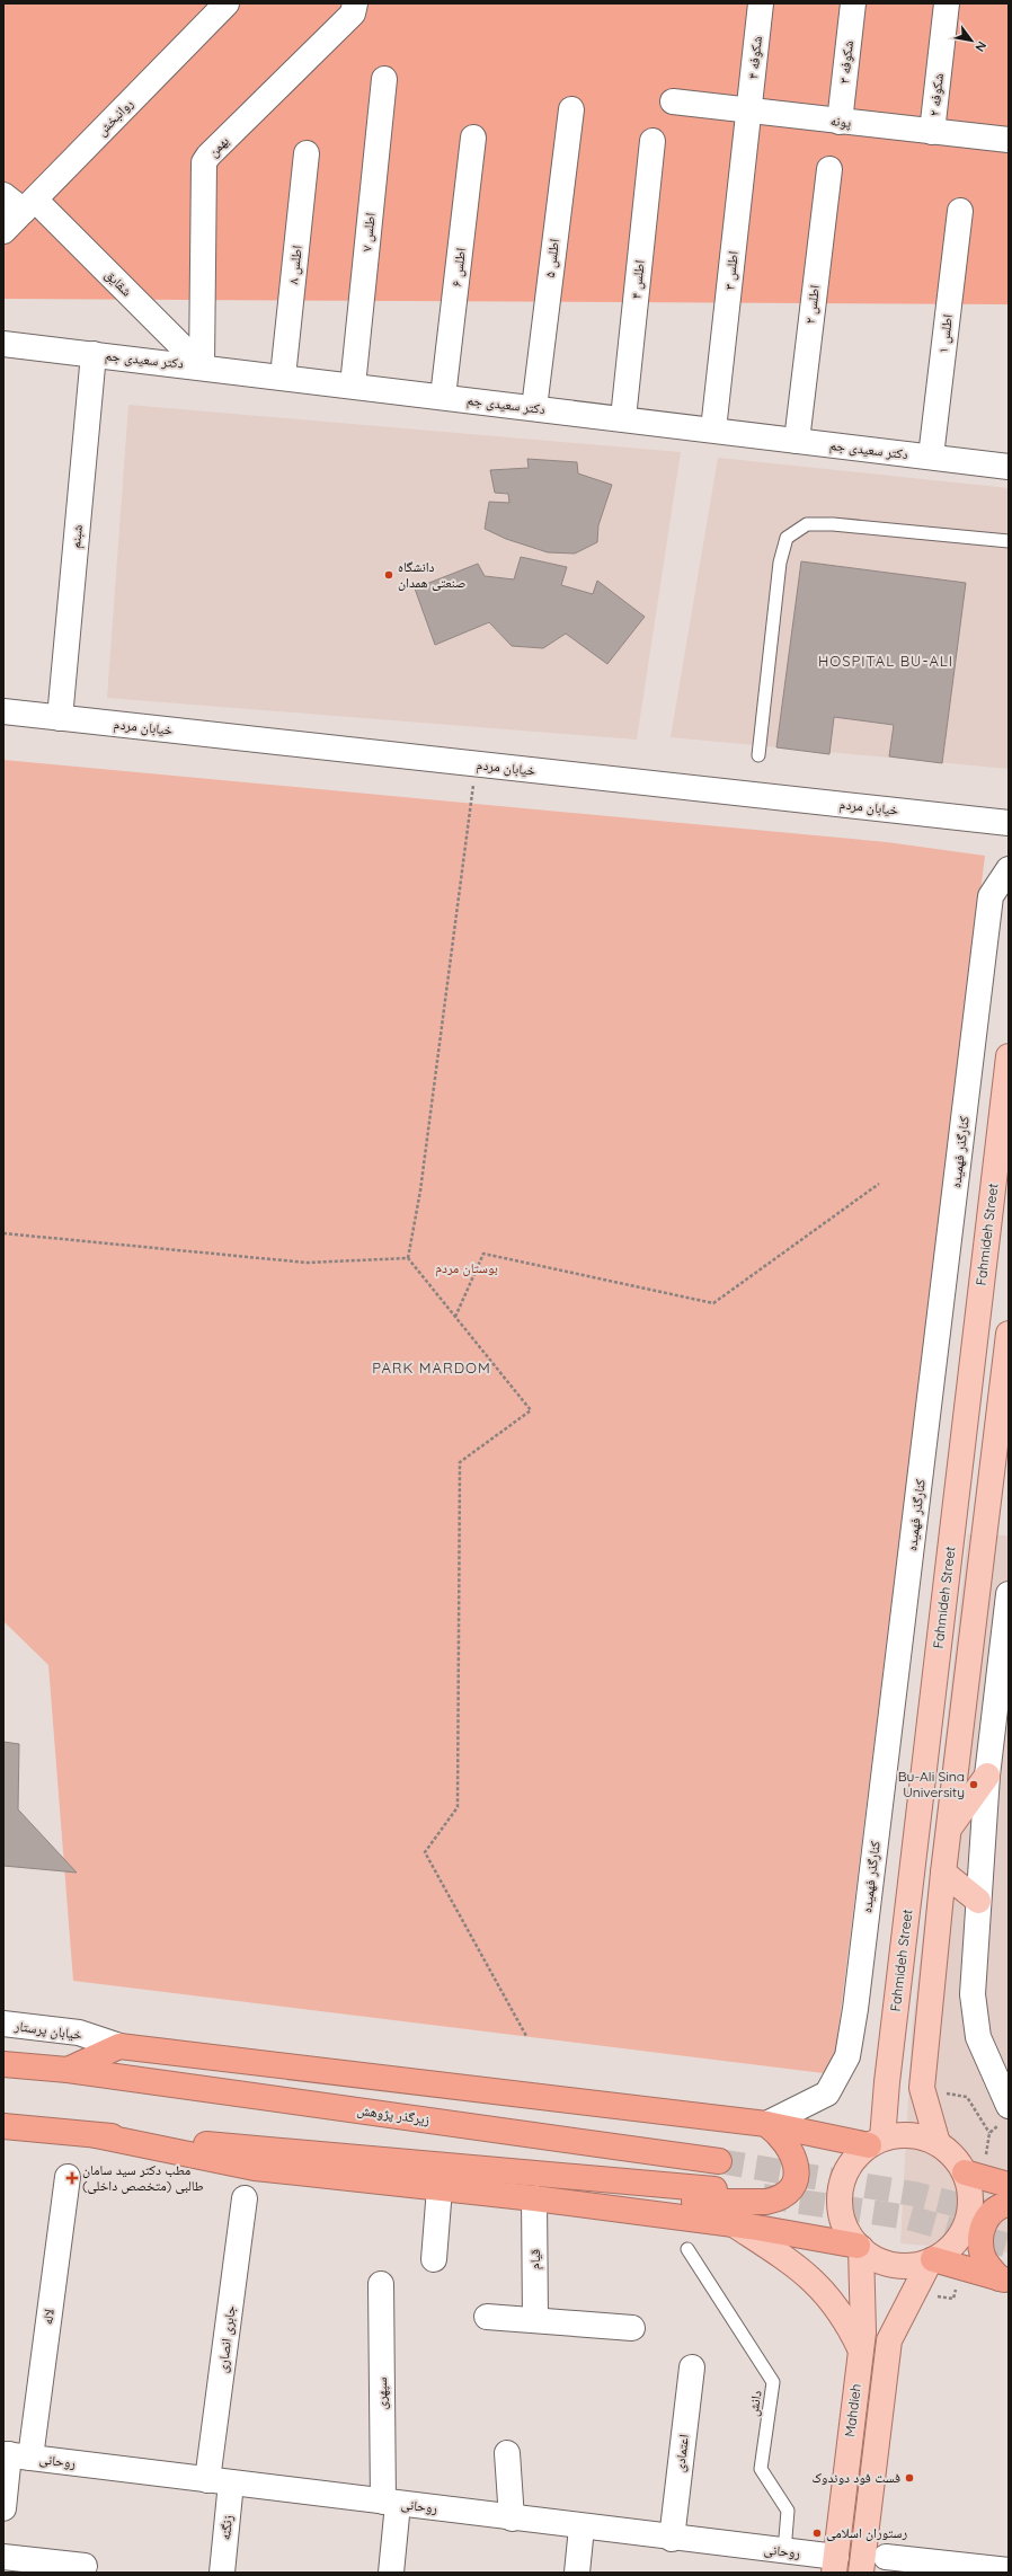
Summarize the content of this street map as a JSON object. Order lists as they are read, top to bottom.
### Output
{
  "streets": {
    "highway": ["زیرگذر پژوهش"],
    "main road": ["Fahmideh Street", "Mahdieh"],
    "street": [
      "شکوفه ۴",
      "شکوفه ۳",
      "شکوفه ۲",
      "روانبخش",
      "پونه",
      "بهمن",
      "اطلس ۷",
      "اطلس ۵",
      "اطلس ۸",
      "اطلس ۶",
      "اطلس ۳",
      "اطلس ۴",
      "شقایق",
      "اطلس ۲",
      "اطلس ۱",
      "دکتر سعیدی جم",
      "شبنم",
      "خیابان مردم",
      "کنارگذر فهمیده",
      "خیابان پرستار",
      "قیام",
      "لاله",
      "جابری انصاری",
      "سپهری",
      "اعتمادی",
      "روحانی",
      "زنگنه"
    ],
    "lane": ["دانش"]
  },
  "crossings": [
    ["شکوفه ۴", "پونه"],
    ["شکوفه ۴", "اطلس ۳"],
    ["شکوفه ۳", "پونه"],
    ["شکوفه ۲", "پونه"],
    ["روانبخش", "شقایق"],
    ["پونه", "اطلس ۳"],
    ["بهمن", "شقایق"],
    ["بهمن", "دکتر سعیدی جم"],
    ["اطلس ۷", "دکتر سعیدی جم"],
    ["اطلس ۵", "دکتر سعیدی جم"],
    ["اطلس ۸", "دکتر سعیدی جم"],
    ["اطلس ۶", "دکتر سعیدی جم"],
    ["اطلس ۳", "دکتر سعیدی جم"],
    ["اطلس ۴", "دکتر سعیدی جم"],
    ["شقایق", "دکتر سعیدی جم"],
    ["اطلس ۲", "دکتر سعیدی جم"],
    ["اطلس ۱", "دکتر سعیدی جم"],
    ["دکتر سعیدی جم", "شبنم"],
    ["شبنم", "خیابان مردم"],
    ["Fahmideh Street", "Mahdieh"],
    ["لاله", "روحانی"],
    ["جابری انصاری", "روحانی"],
    ["جابری انصاری", "زنگنه"],
    ["سپهری", "روحانی"],
    ["دانش", "روحانی"],
    ["Mahdieh", "روحانی"],
    ["اعتمادی", "روحانی"],
    ["روحانی", "زنگنه"]
  ],
  "districts": ["HOSPITAL BU-ALI", "PARK MARDOM"],
  "parks": ["بوستان مردم"],
  "places": {
    "other": [
      "دانشگاه صنعتی همدان",
      "Bu-Ali Sina University",
      "فست فود دوندوک",
      "رستوران اسلامی"
    ],
    "health": ["مطب دکتر سید سامان طالبی (متخصص داخلی)"]
  },
  "north": "bottom right"
}
